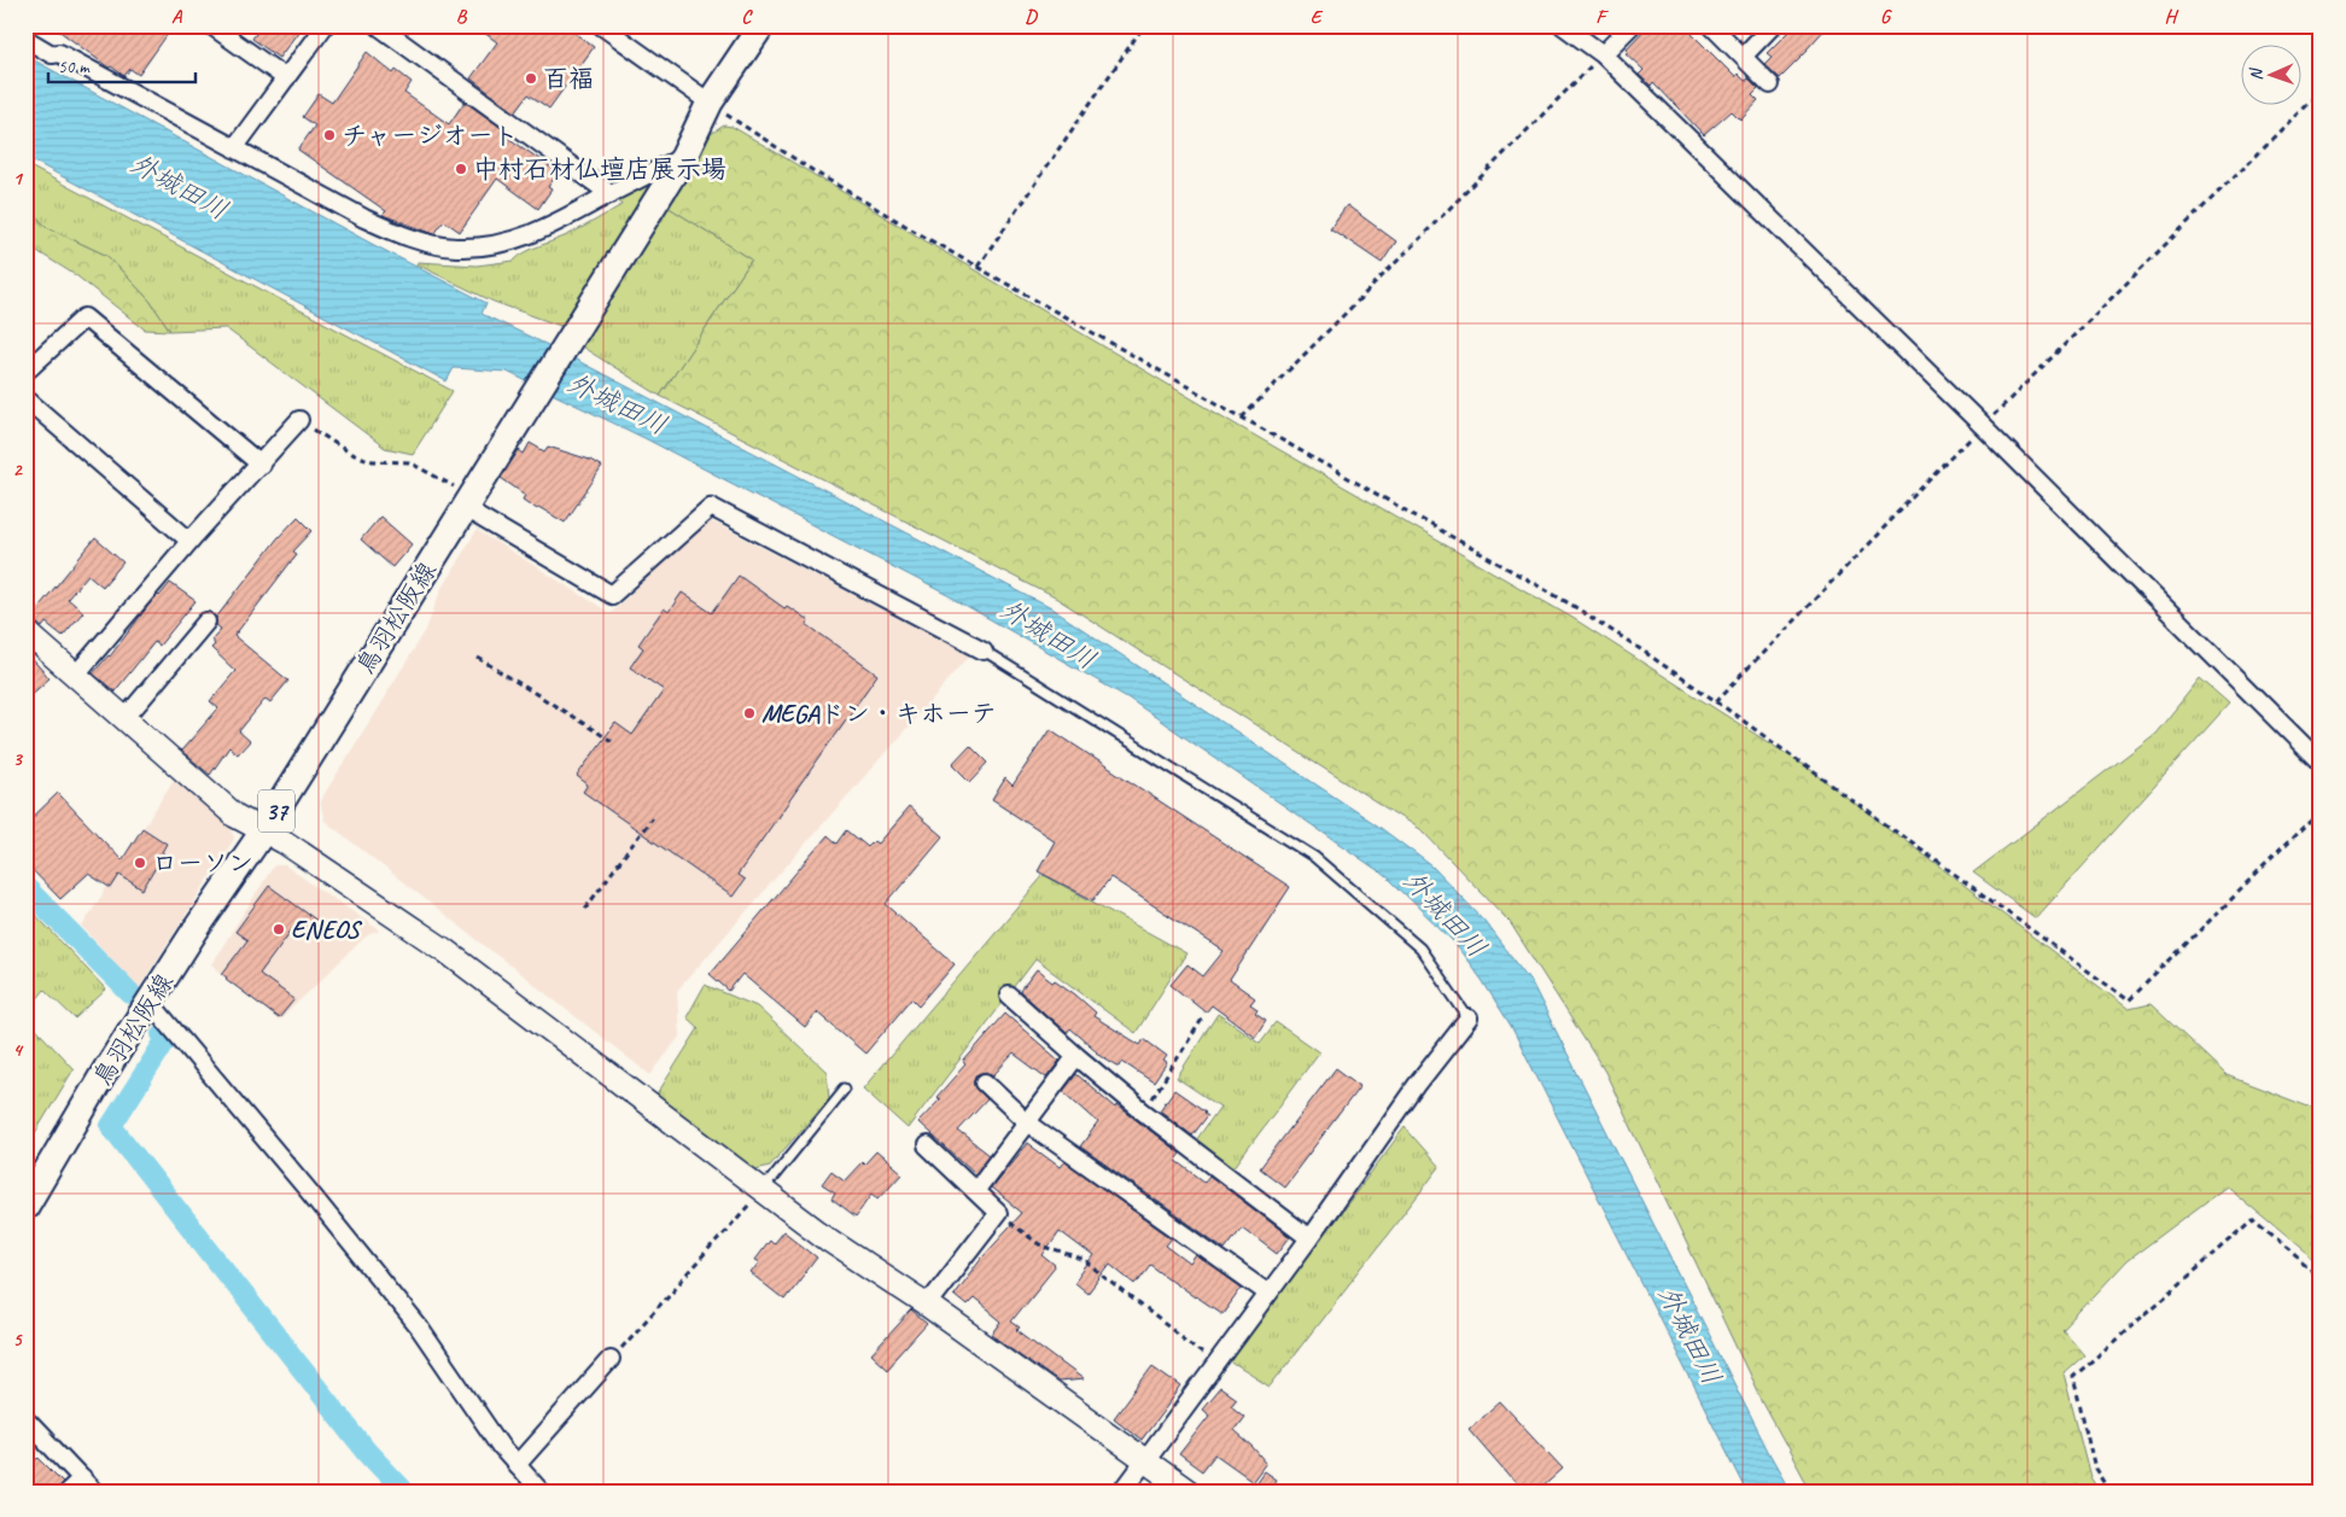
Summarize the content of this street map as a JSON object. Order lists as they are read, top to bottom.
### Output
{
  "streets": {
    "main road": ["鳥羽松阪線", "37"]
  },
  "water": ["外城田川"],
  "places": [
    "百福",
    "チャージオート",
    "中村石材仏壇店展示場",
    "MEGAドン・キホーテ",
    "ローソン",
    "ENEOS"
  ],
  "scale_bar": "50 m",
  "north": "left",
  "grid": {
    "columns": [
      "A",
      "B",
      "C",
      "D",
      "E",
      "F",
      "G",
      "H"
    ],
    "rows": [
      "1",
      "2",
      "3",
      "4",
      "5"
    ]
  }
}
